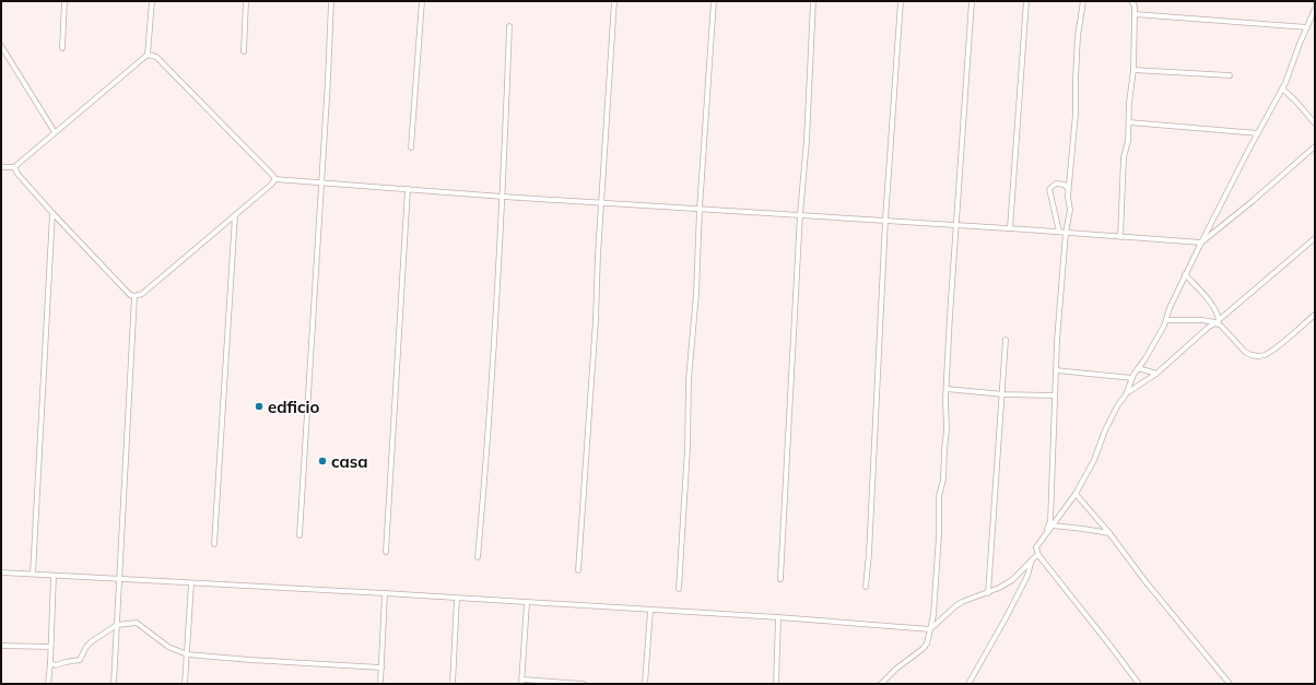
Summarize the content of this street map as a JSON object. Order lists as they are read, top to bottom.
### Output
{
  "places": ["edficio", "casa"]
}
